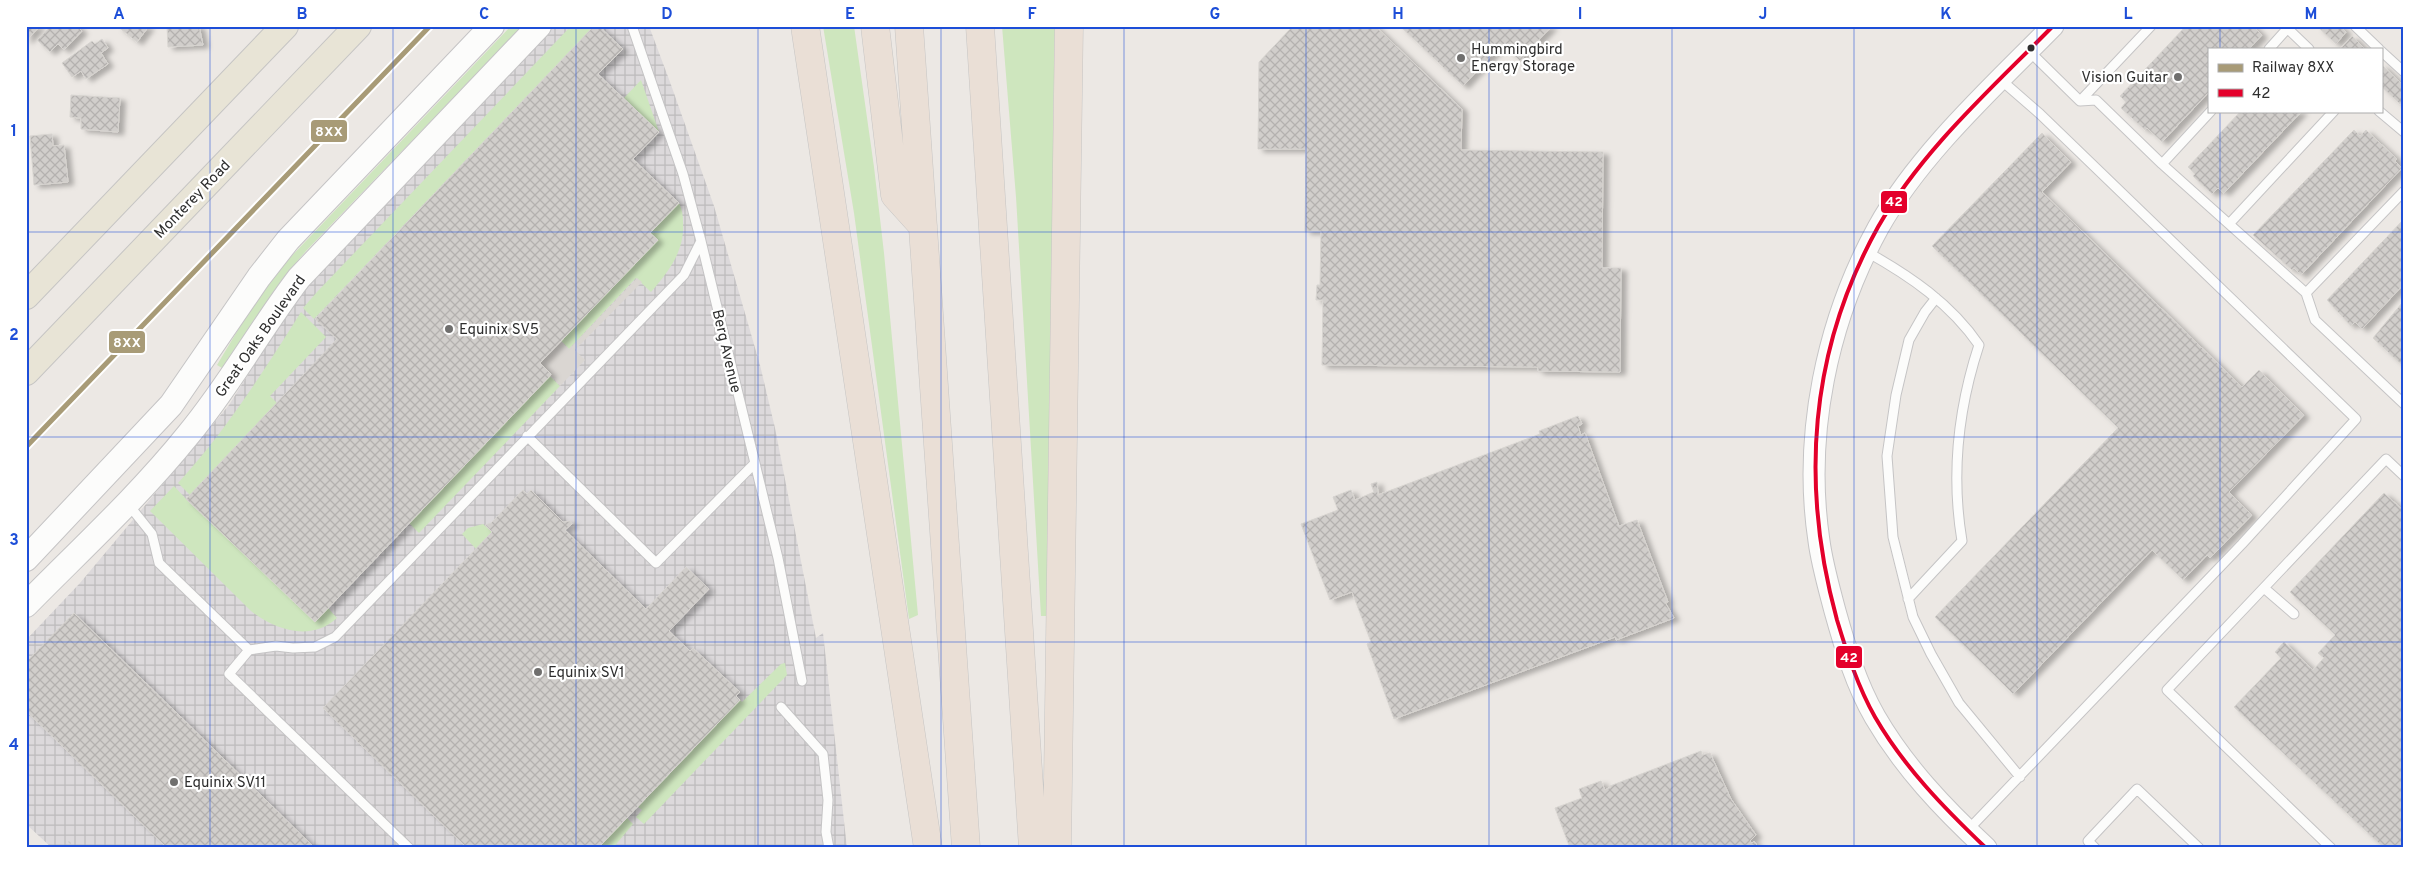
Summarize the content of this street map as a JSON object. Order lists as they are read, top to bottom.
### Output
{
  "streets": {
    "main road": ["Monterey Road", "Great Oaks Boulevard"],
    "lane": ["Berg Avenue"]
  },
  "places": [
    "Hummingbird Energy Storage",
    "Vision Guitar",
    "Equinix SV5",
    "Equinix SV1",
    "Equinix SV11"
  ],
  "lines": ["rail line 8XX", "transit line 42"],
  "legend": ["Railway 8XX", "42"],
  "grid": {
    "columns": [
      "A",
      "B",
      "C",
      "D",
      "E",
      "F",
      "G",
      "H",
      "I",
      "J",
      "K",
      "L",
      "M"
    ],
    "rows": [
      "1",
      "2",
      "3",
      "4"
    ]
  }
}
